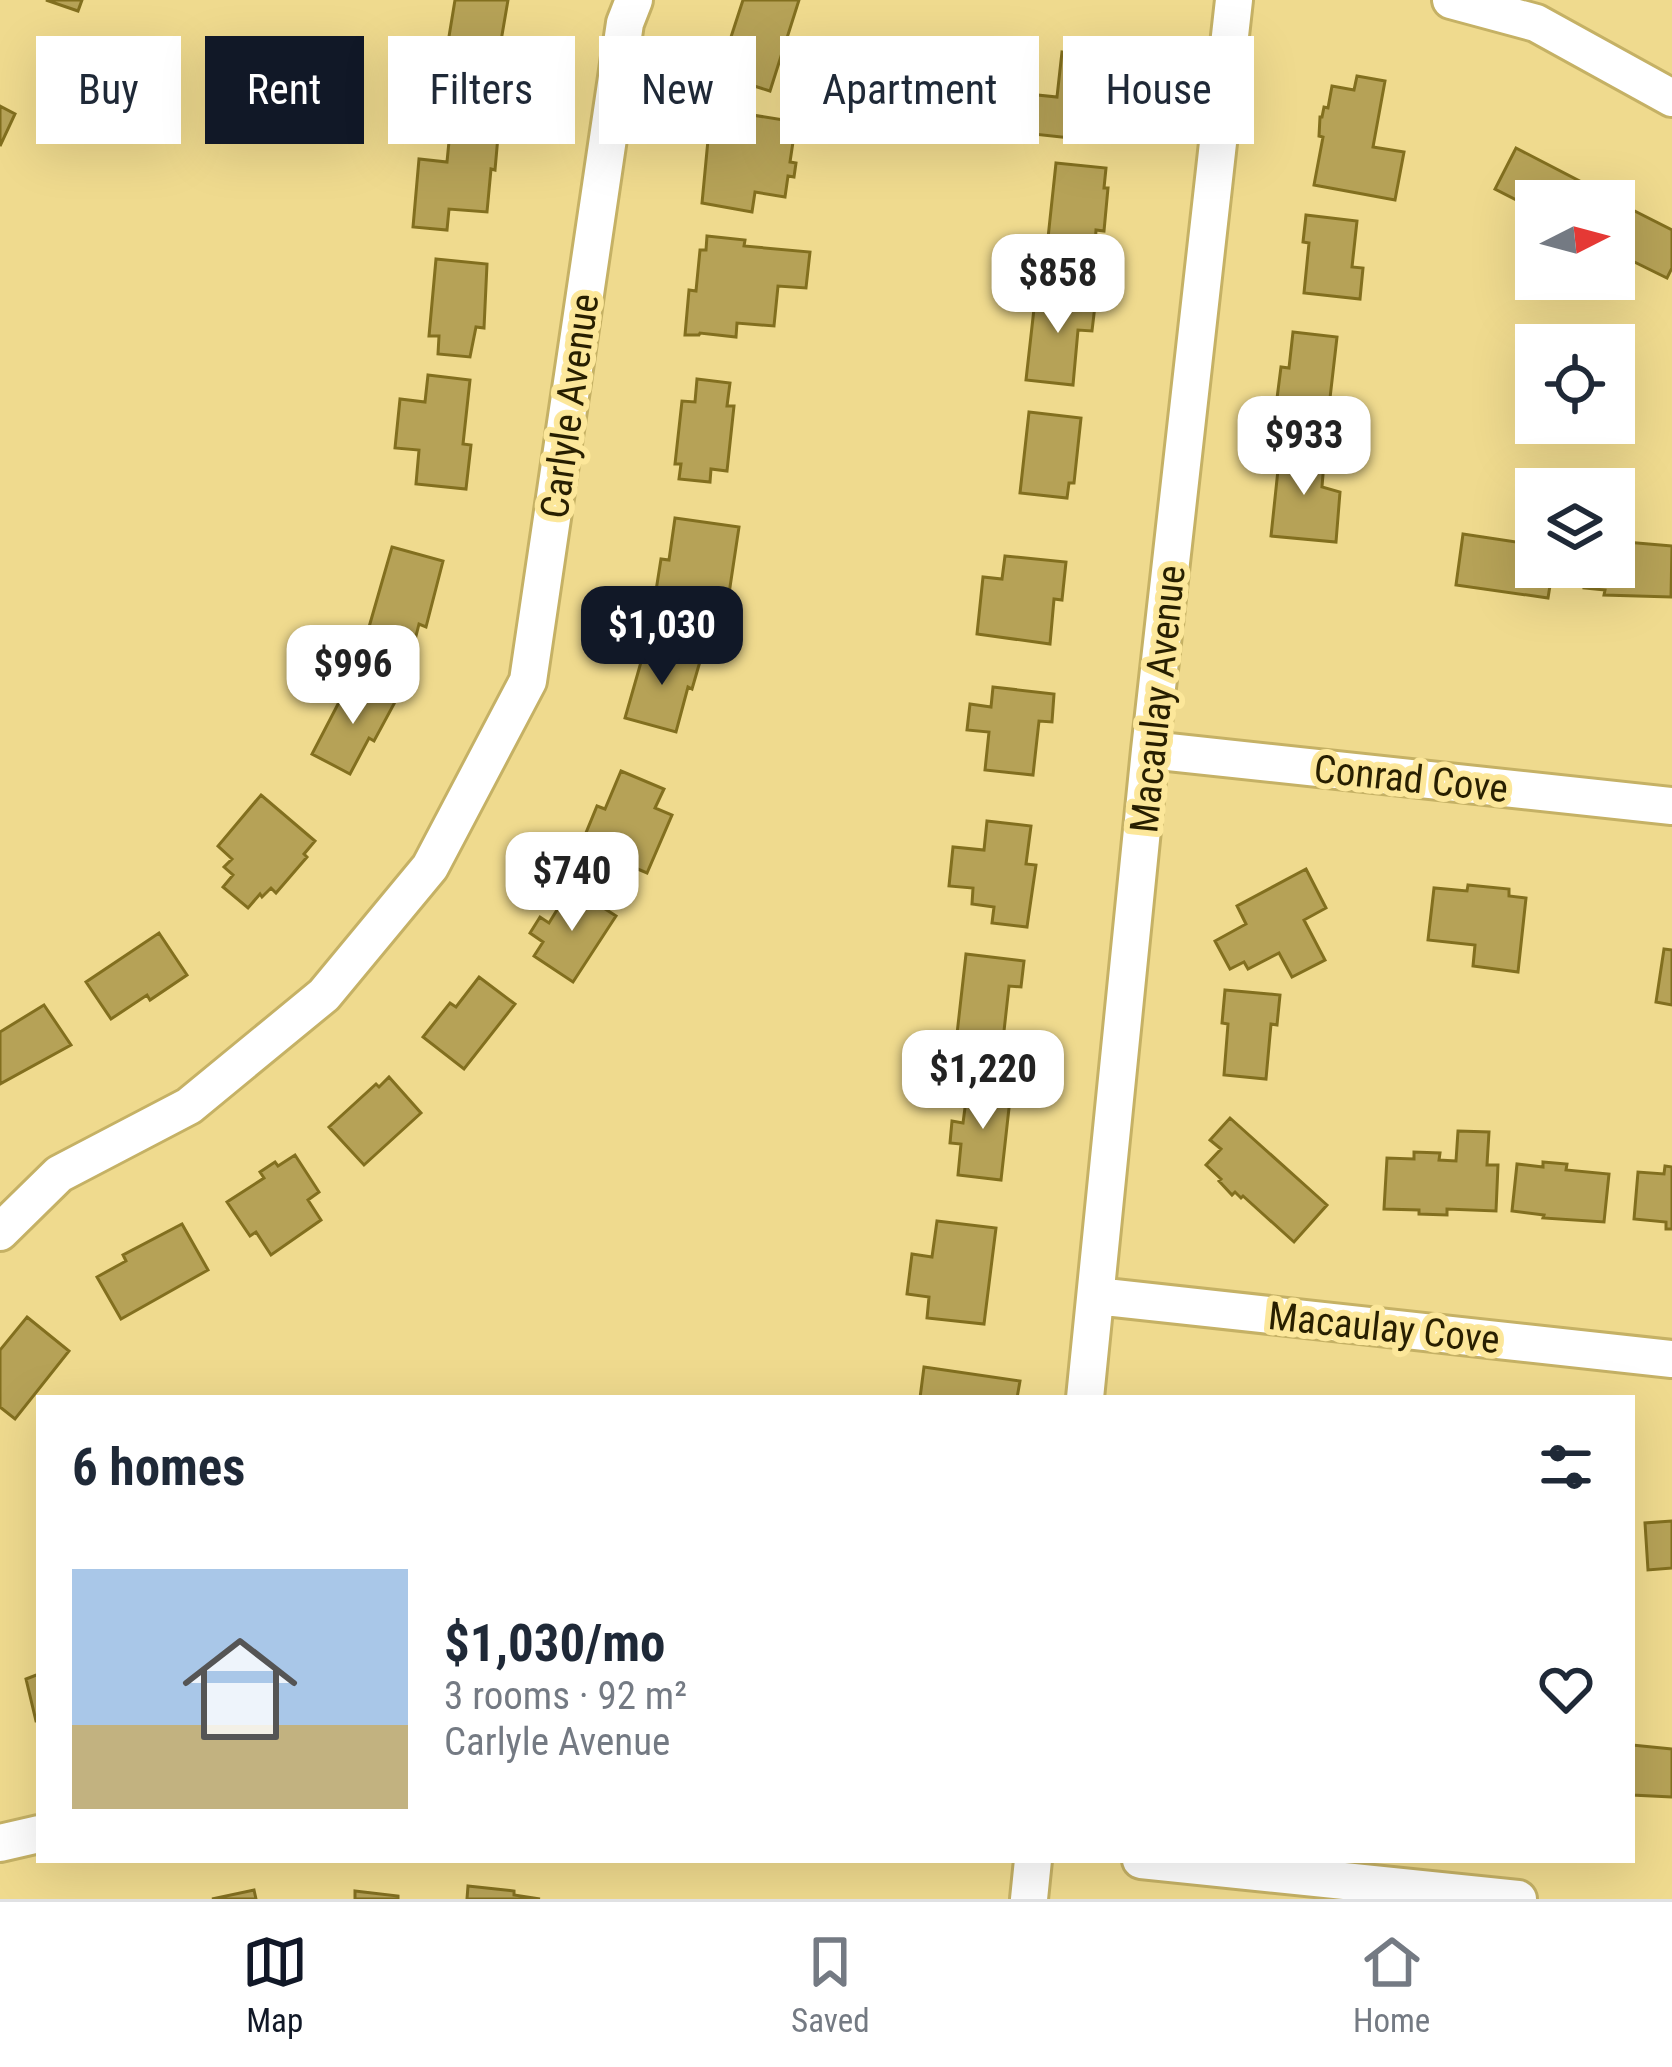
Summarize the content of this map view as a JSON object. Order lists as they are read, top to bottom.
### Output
{
  "streets": {
    "street": [
      "Carlyle Avenue",
      "Macaulay Avenue",
      "Conrad Cove",
      "Macaulay Cove"
    ]
  },
  "crossings": [
    ["Macaulay Avenue", "Conrad Cove"],
    ["Macaulay Avenue", "Macaulay Cove"]
  ],
  "north": "right",
  "page": {
    "chip": [
      "Buy",
      "Rent",
      "Filters",
      "New",
      "Apartment",
      "House"
    ],
    "price": [
      "$858",
      "$933",
      "$1,030",
      "$996",
      "$740",
      "$1,220"
    ],
    "heading": "6 homes",
    "list": [
      {
        "name": "$1,030/mo",
        "note": "3 rooms · 92 m² · Carlyle Avenue"
      }
    ],
    "tabs": ["Map", "Saved", "Home"]
  }
}
